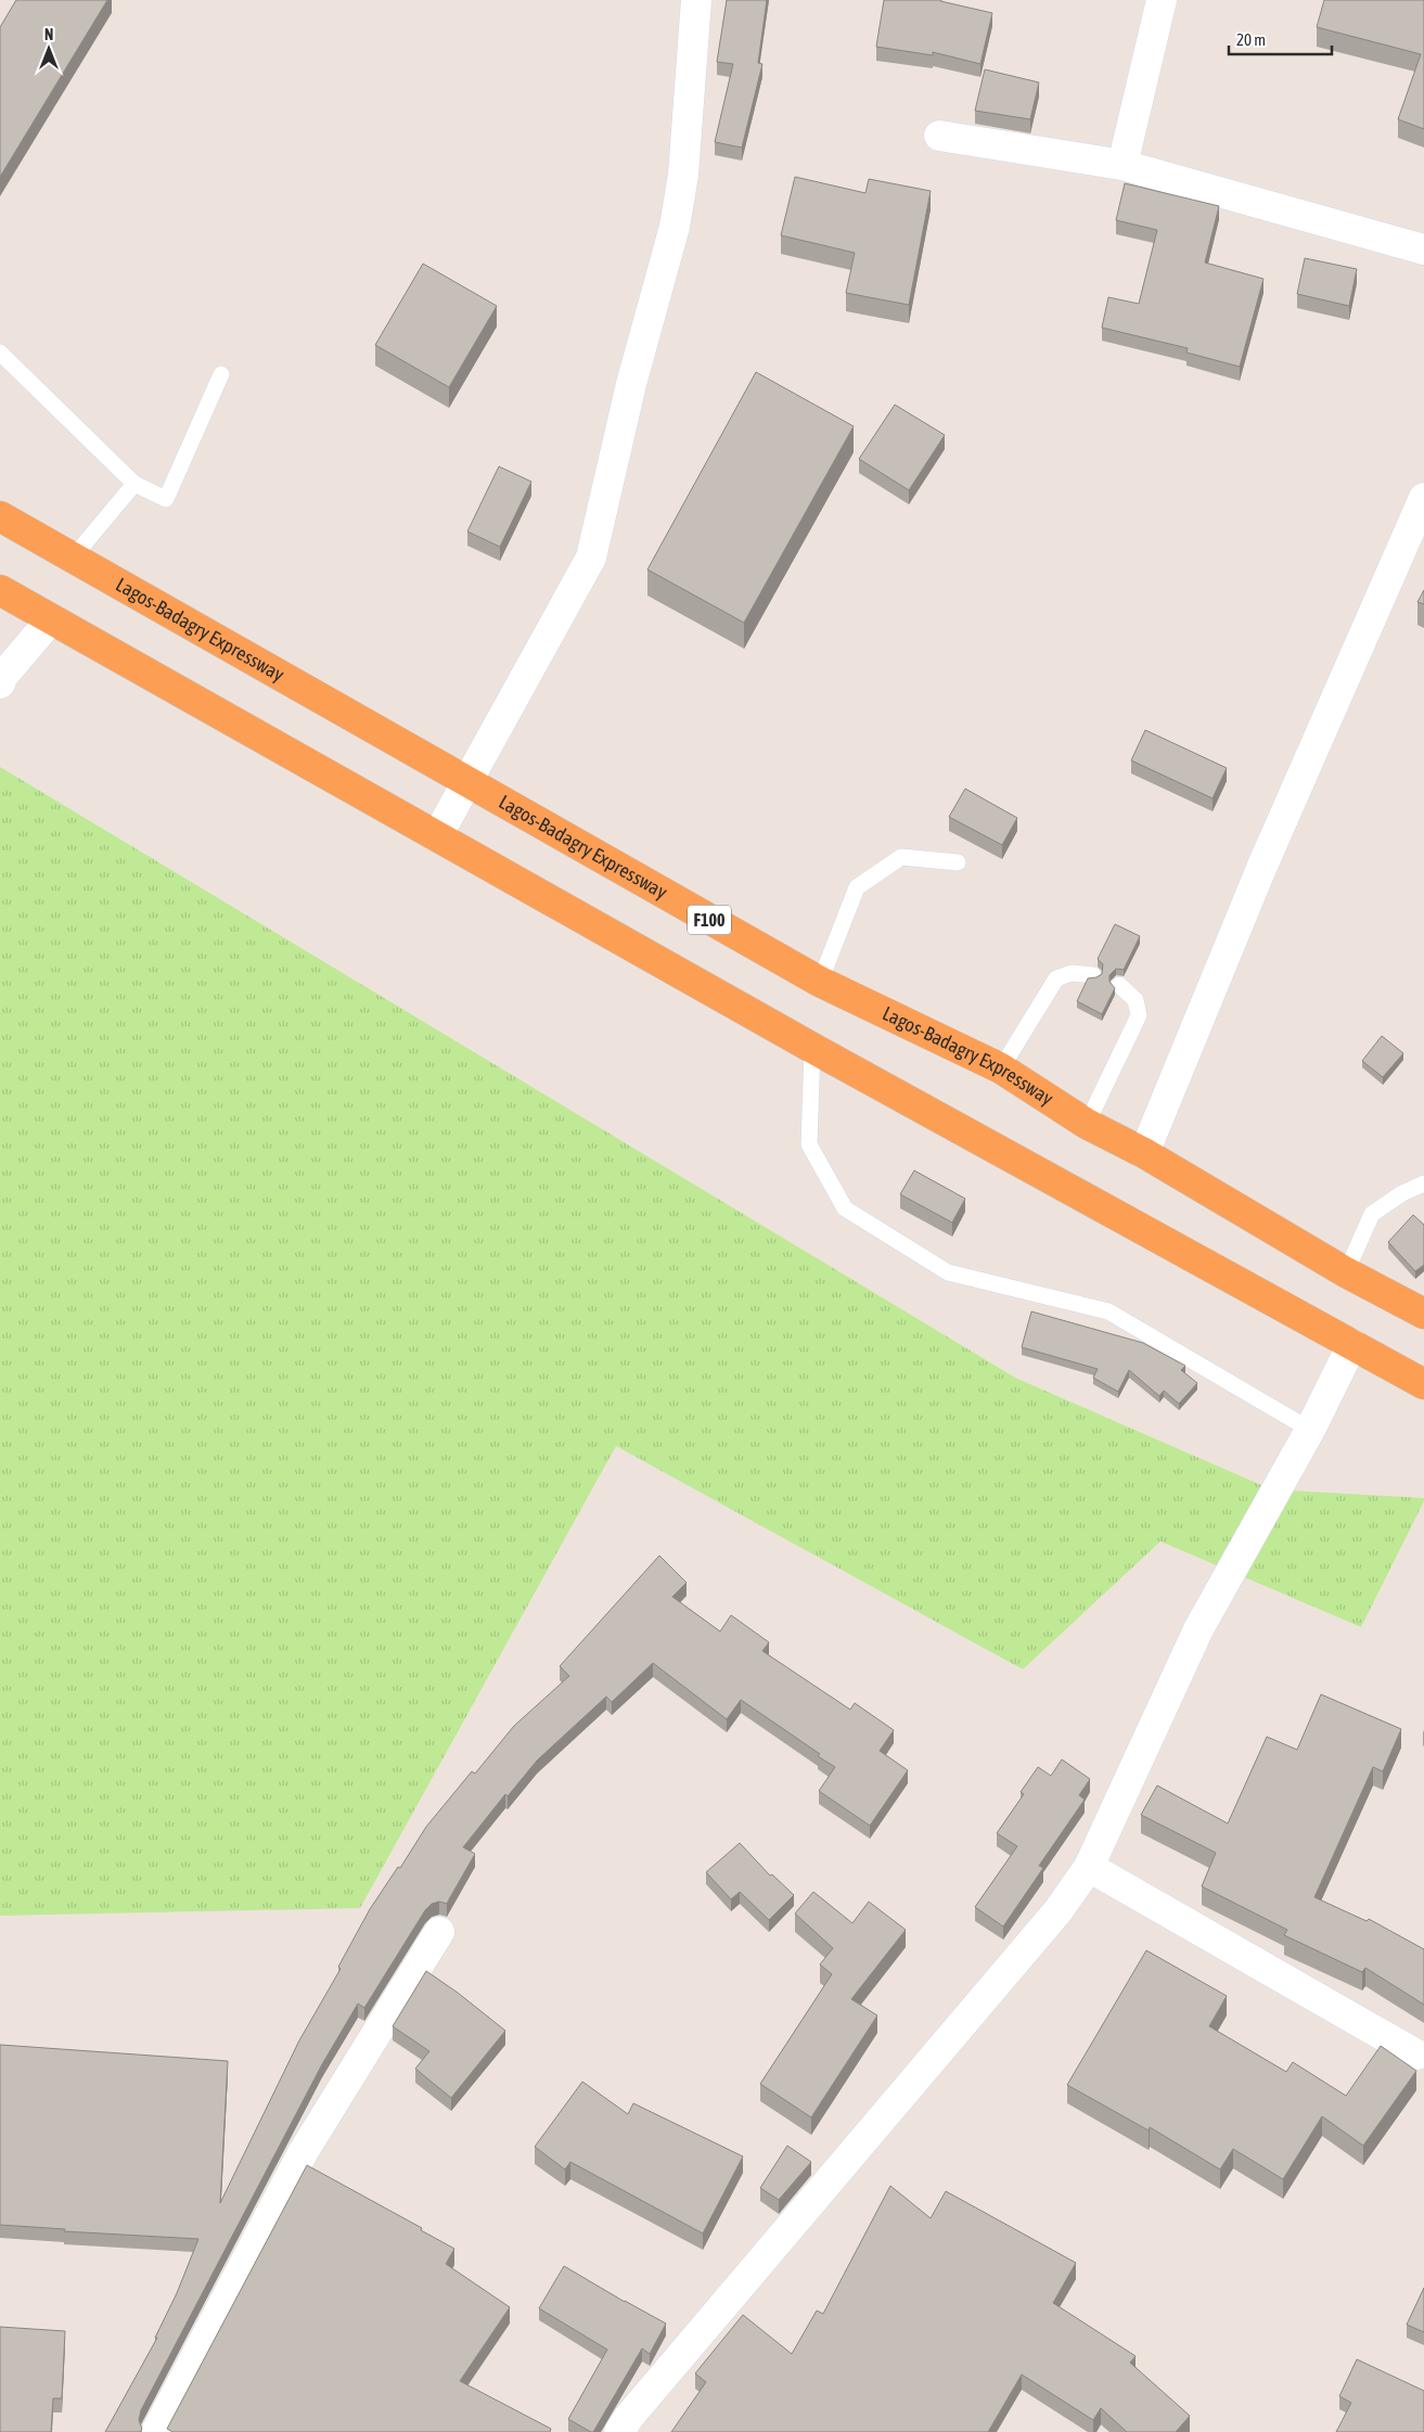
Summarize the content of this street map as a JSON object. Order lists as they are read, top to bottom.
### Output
{
  "streets": {
    "highway": ["Lagos-Badagry Expressway", "F100"]
  },
  "scale_bar": "20 m",
  "north": "top"
}
